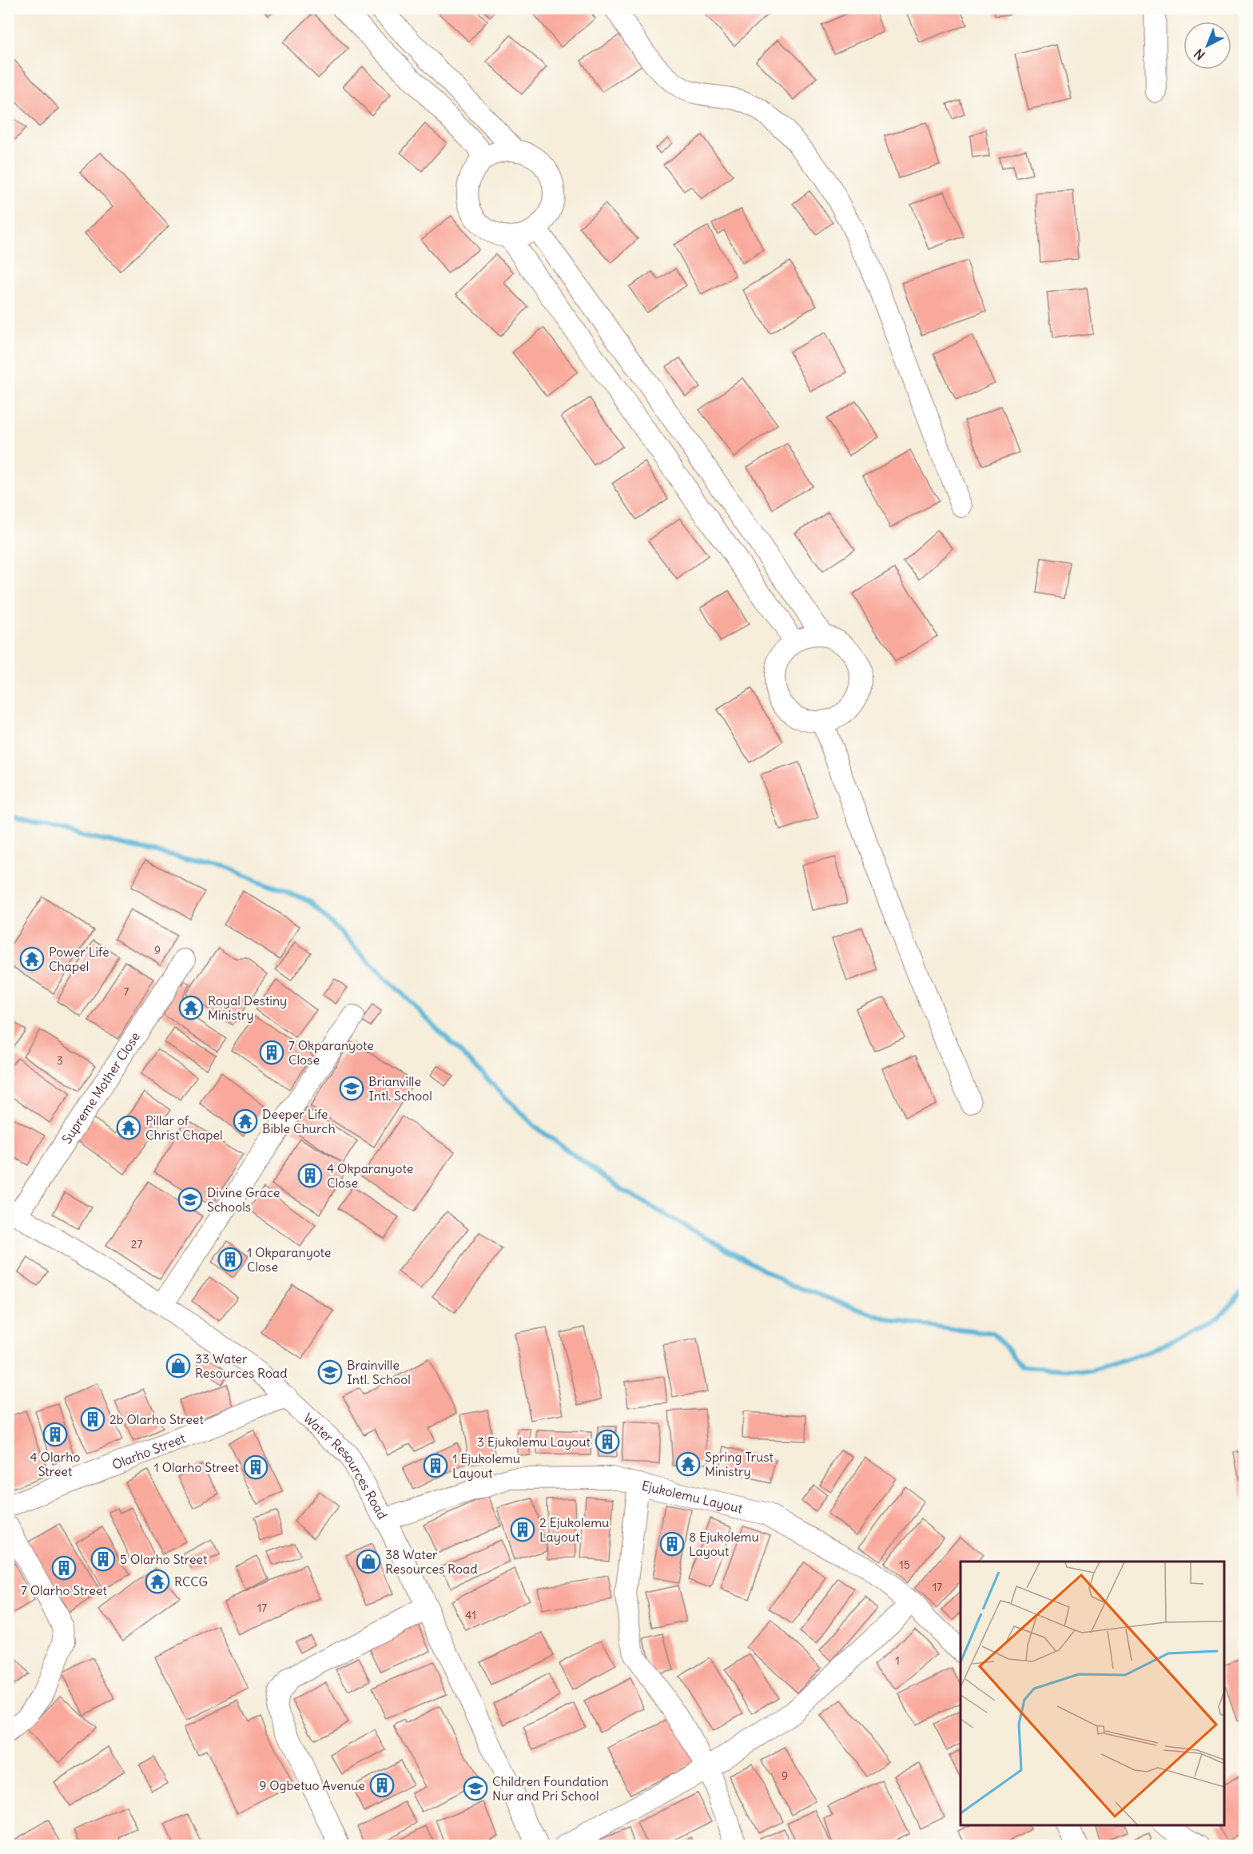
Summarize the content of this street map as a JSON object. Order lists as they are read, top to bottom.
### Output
{
  "streets": {
    "street": [
      "Supreme Mother Close",
      "Olarho Street",
      "Water Resources Road",
      "Ejukolemu Layout"
    ]
  },
  "crossings": [
    ["Supreme Mother Close", "Water Resources Road"],
    ["Olarho Street", "Water Resources Road"],
    ["Water Resources Road", "Ejukolemu Layout"]
  ],
  "places": {
    "temple": [
      "Power Life Chapel",
      "Royal Destiny Ministry",
      "Deeper Life Bible Church",
      "Pillar of Christ Chapel",
      "Spring Trust Ministry",
      "RCCG"
    ],
    "building": [
      "7 Okparanyote Close",
      "4 Okparanyote Close",
      "1 Okparanyote Close",
      "2b Olarho Street",
      "4 Olarho Street",
      "3 Ejukolemu Layout",
      "1 Ejukolemu Layout",
      "1 Olarho Street",
      "2 Ejukolemu Layout",
      "8 Ejukolemu Layout",
      "5 Olarho Street",
      "7 Olarho Street",
      "9 Ogbetuo Avenue"
    ],
    "school or university": [
      "Brianville Intl. School",
      "Divine Grace Schools",
      "Brainville Intl. School",
      "Children Foundation Nur and Pri School"
    ],
    "shop": ["33 Water Resources Road", "38 Water Resources Road"]
  },
  "house_numbers": [
    "9",
    "7",
    "3",
    "27",
    "15",
    "17",
    "17",
    "41",
    "1",
    "9"
  ],
  "north": "bottom left"
}
